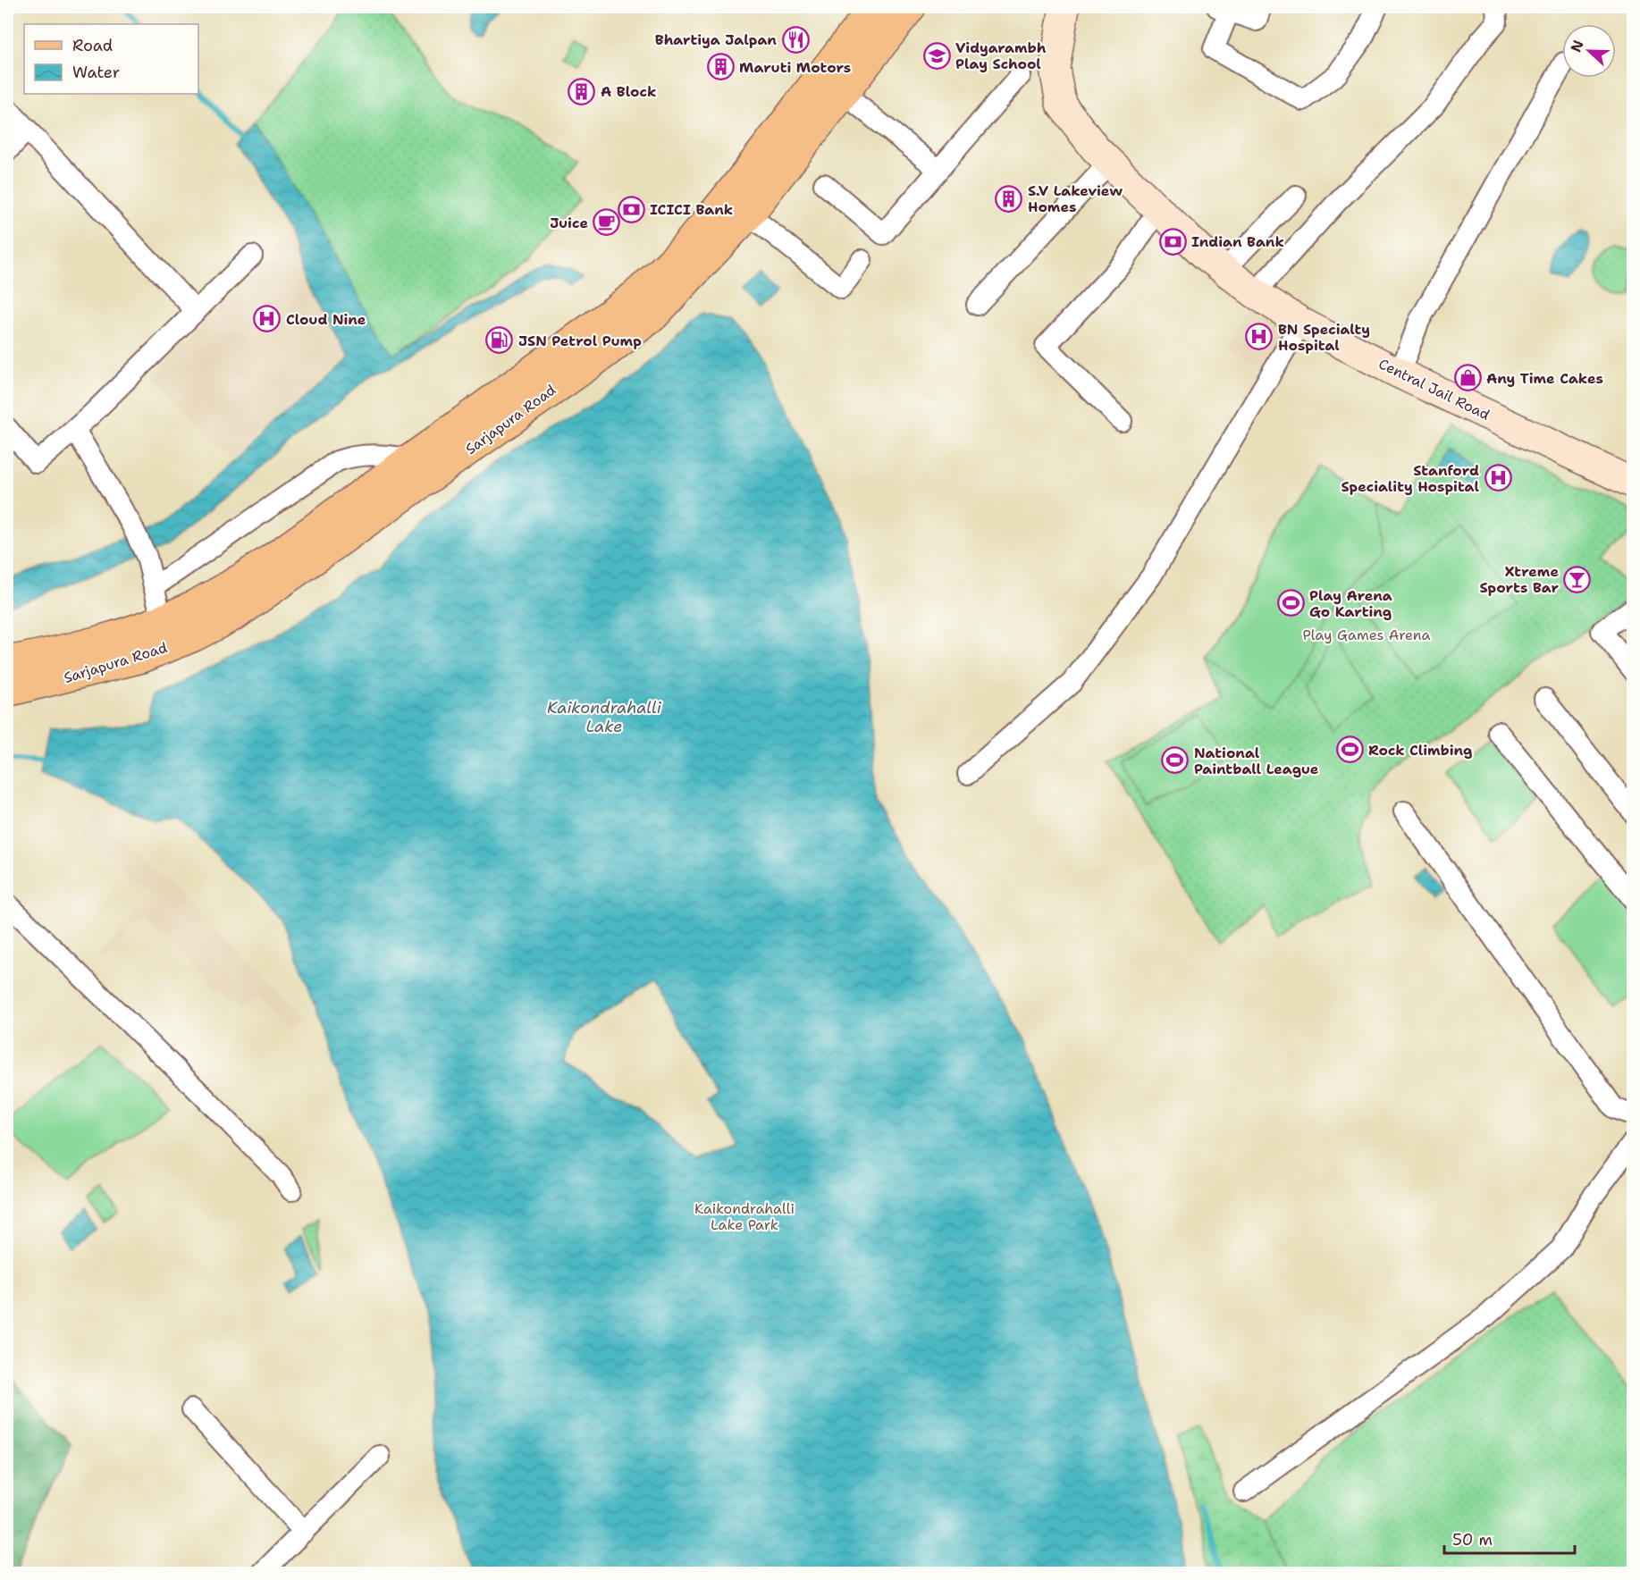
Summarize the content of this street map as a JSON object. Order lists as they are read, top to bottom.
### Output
{
  "streets": {
    "main road": ["Central Jail Road", "Sarjapura Road"]
  },
  "water": ["Kaikondrahalli Lake"],
  "parks": ["Play Games Arena", "Kaikondrahalli Lake Park"],
  "places": {
    "restaurant": ["Bhartiya Jalpan"],
    "school or university": ["Vidyarambh Play School"],
    "building": ["Maruti Motors", "A Block", "S.V Lakeview Homes"],
    "bank": ["ICICI Bank", "Indian Bank"],
    "cafe": ["Juice"],
    "hospital": ["Cloud Nine", "BN Specialty Hospital", "Stanford Speciality Hospital"],
    "fuel station": ["JSN Petrol Pump"],
    "shop": ["Any Time Cakes"],
    "bar": ["Xtreme Sports Bar"],
    "sports": ["Play Arena Go Karting", "Rock Climbing", "National Paintball League"]
  },
  "legend": ["Road", "Water"],
  "scale_bar": "50 m",
  "north": "left"
}
